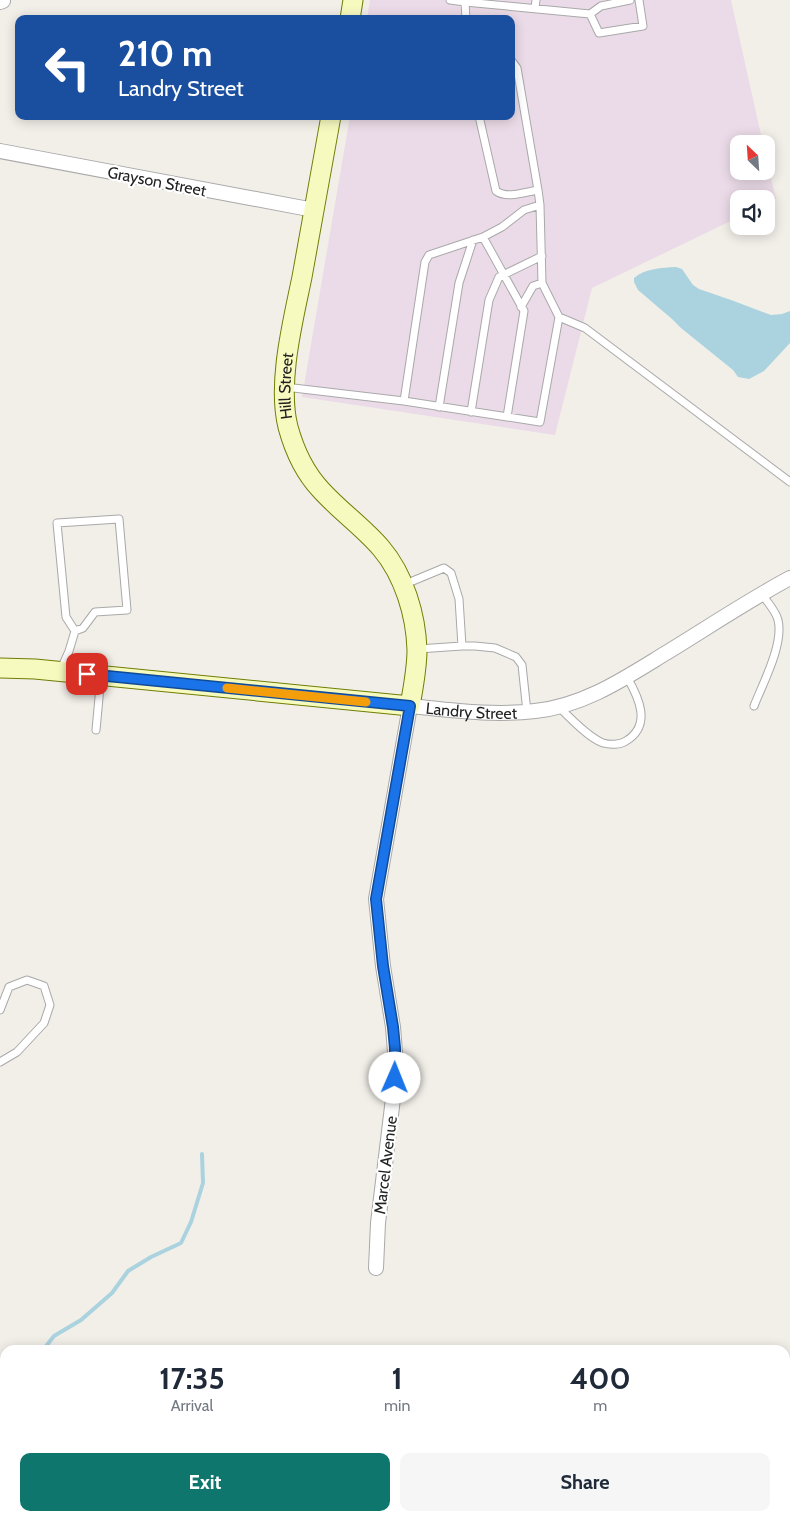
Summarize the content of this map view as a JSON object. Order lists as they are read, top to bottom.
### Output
{
  "streets": {
    "street": [
      "Grayson Street",
      "Hill Street",
      "Landry Street",
      "Marcel Avenue"
    ]
  },
  "crossings": [
    ["Grayson Street", "Hill Street"],
    ["Hill Street", "Landry Street"],
    ["Hill Street", "Marcel Avenue"],
    ["Landry Street", "Marcel Avenue"]
  ],
  "north": "top left",
  "page": {
    "turn": ["210 m", "Landry Street"],
    "eta": [
      "17:35",
      "Arrival",
      "1",
      "min",
      "400",
      "m"
    ],
    "buttons": ["Exit", "Share"]
  }
}
